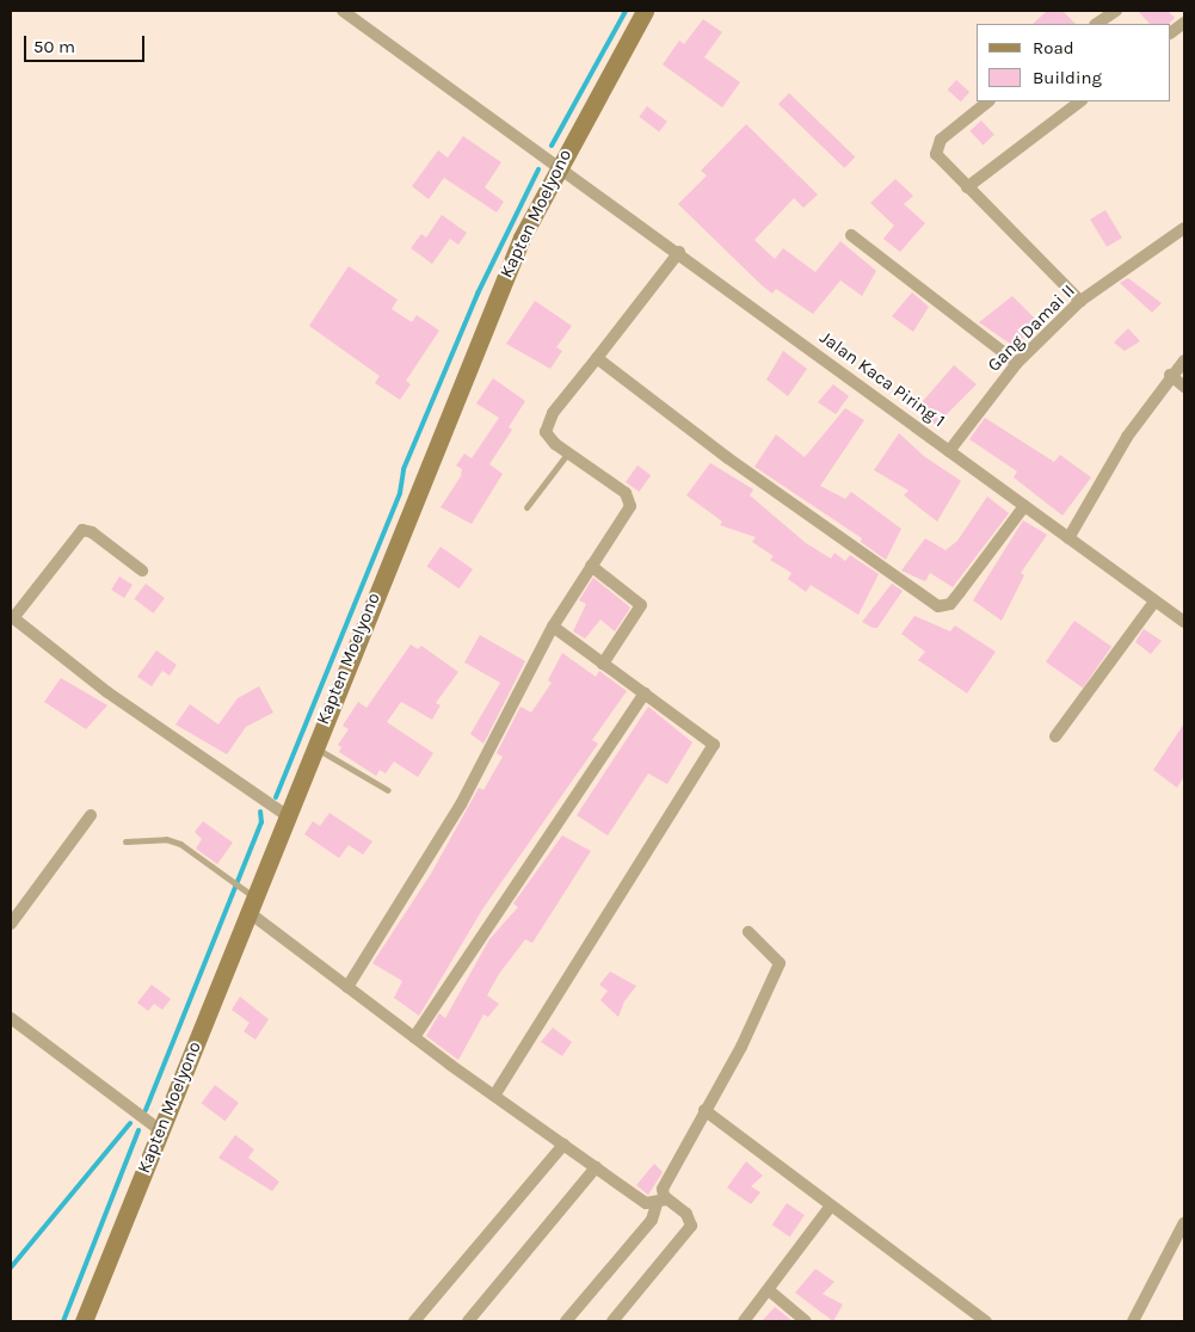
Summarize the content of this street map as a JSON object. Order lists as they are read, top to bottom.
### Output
{
  "streets": {
    "street": ["Kapten Moelyono", "Gang Damai II", "Jalan Kaca Piring 1"]
  },
  "crossings": [
    ["Kapten Moelyono", "Jalan Kaca Piring 1"],
    ["Gang Damai II", "Jalan Kaca Piring 1"]
  ],
  "legend": ["Road", "Building"],
  "scale_bar": "50 m"
}
